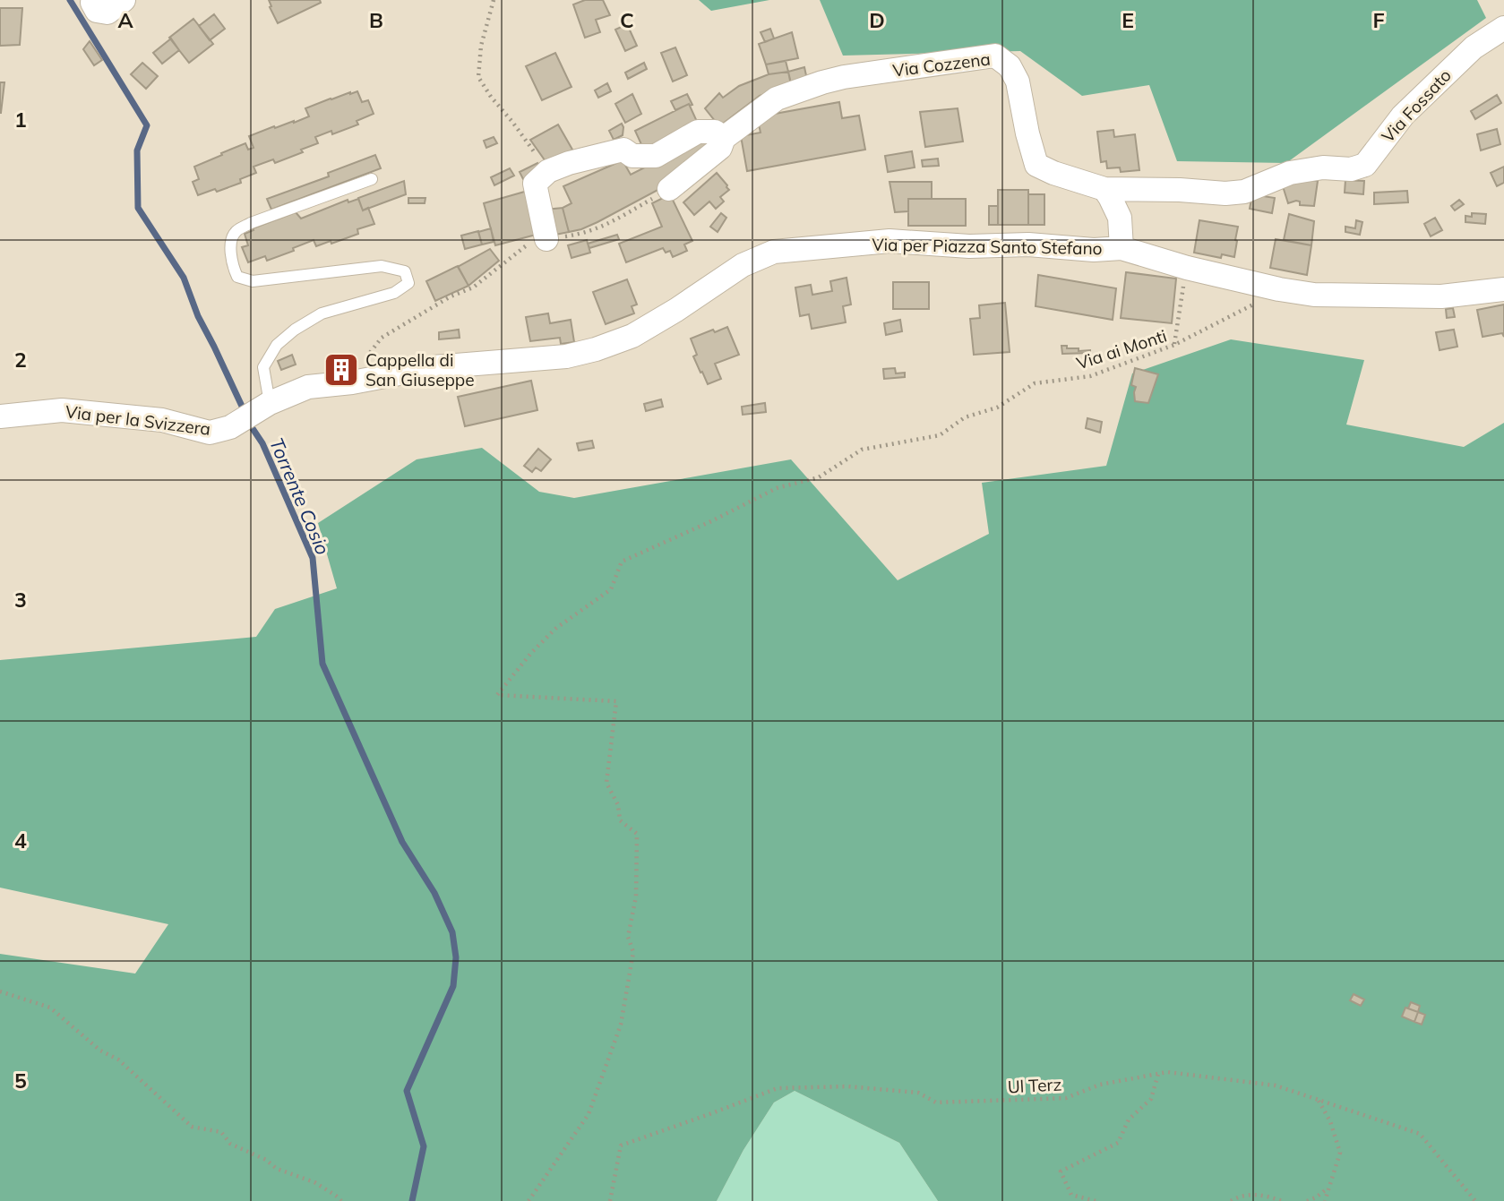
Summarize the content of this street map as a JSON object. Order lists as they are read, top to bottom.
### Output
{
  "streets": {
    "street": [
      "Via Cozzena",
      "Via Fossato",
      "Via per Piazza Santo Stefano",
      "Via per la Svizzera"
    ],
    "path": ["Via ai Monti", "Ul Terz"]
  },
  "crossings": [
    ["Via Cozzena", "Via Fossato"],
    ["Via per Piazza Santo Stefano", "Via per la Svizzera"]
  ],
  "water": ["Torrente Cosio"],
  "places": {
    "building": ["Cappella di San Giuseppe"]
  },
  "grid": {
    "columns": [
      "A",
      "B",
      "C",
      "D",
      "E",
      "F"
    ],
    "rows": [
      "1",
      "2",
      "3",
      "4",
      "5"
    ]
  }
}
